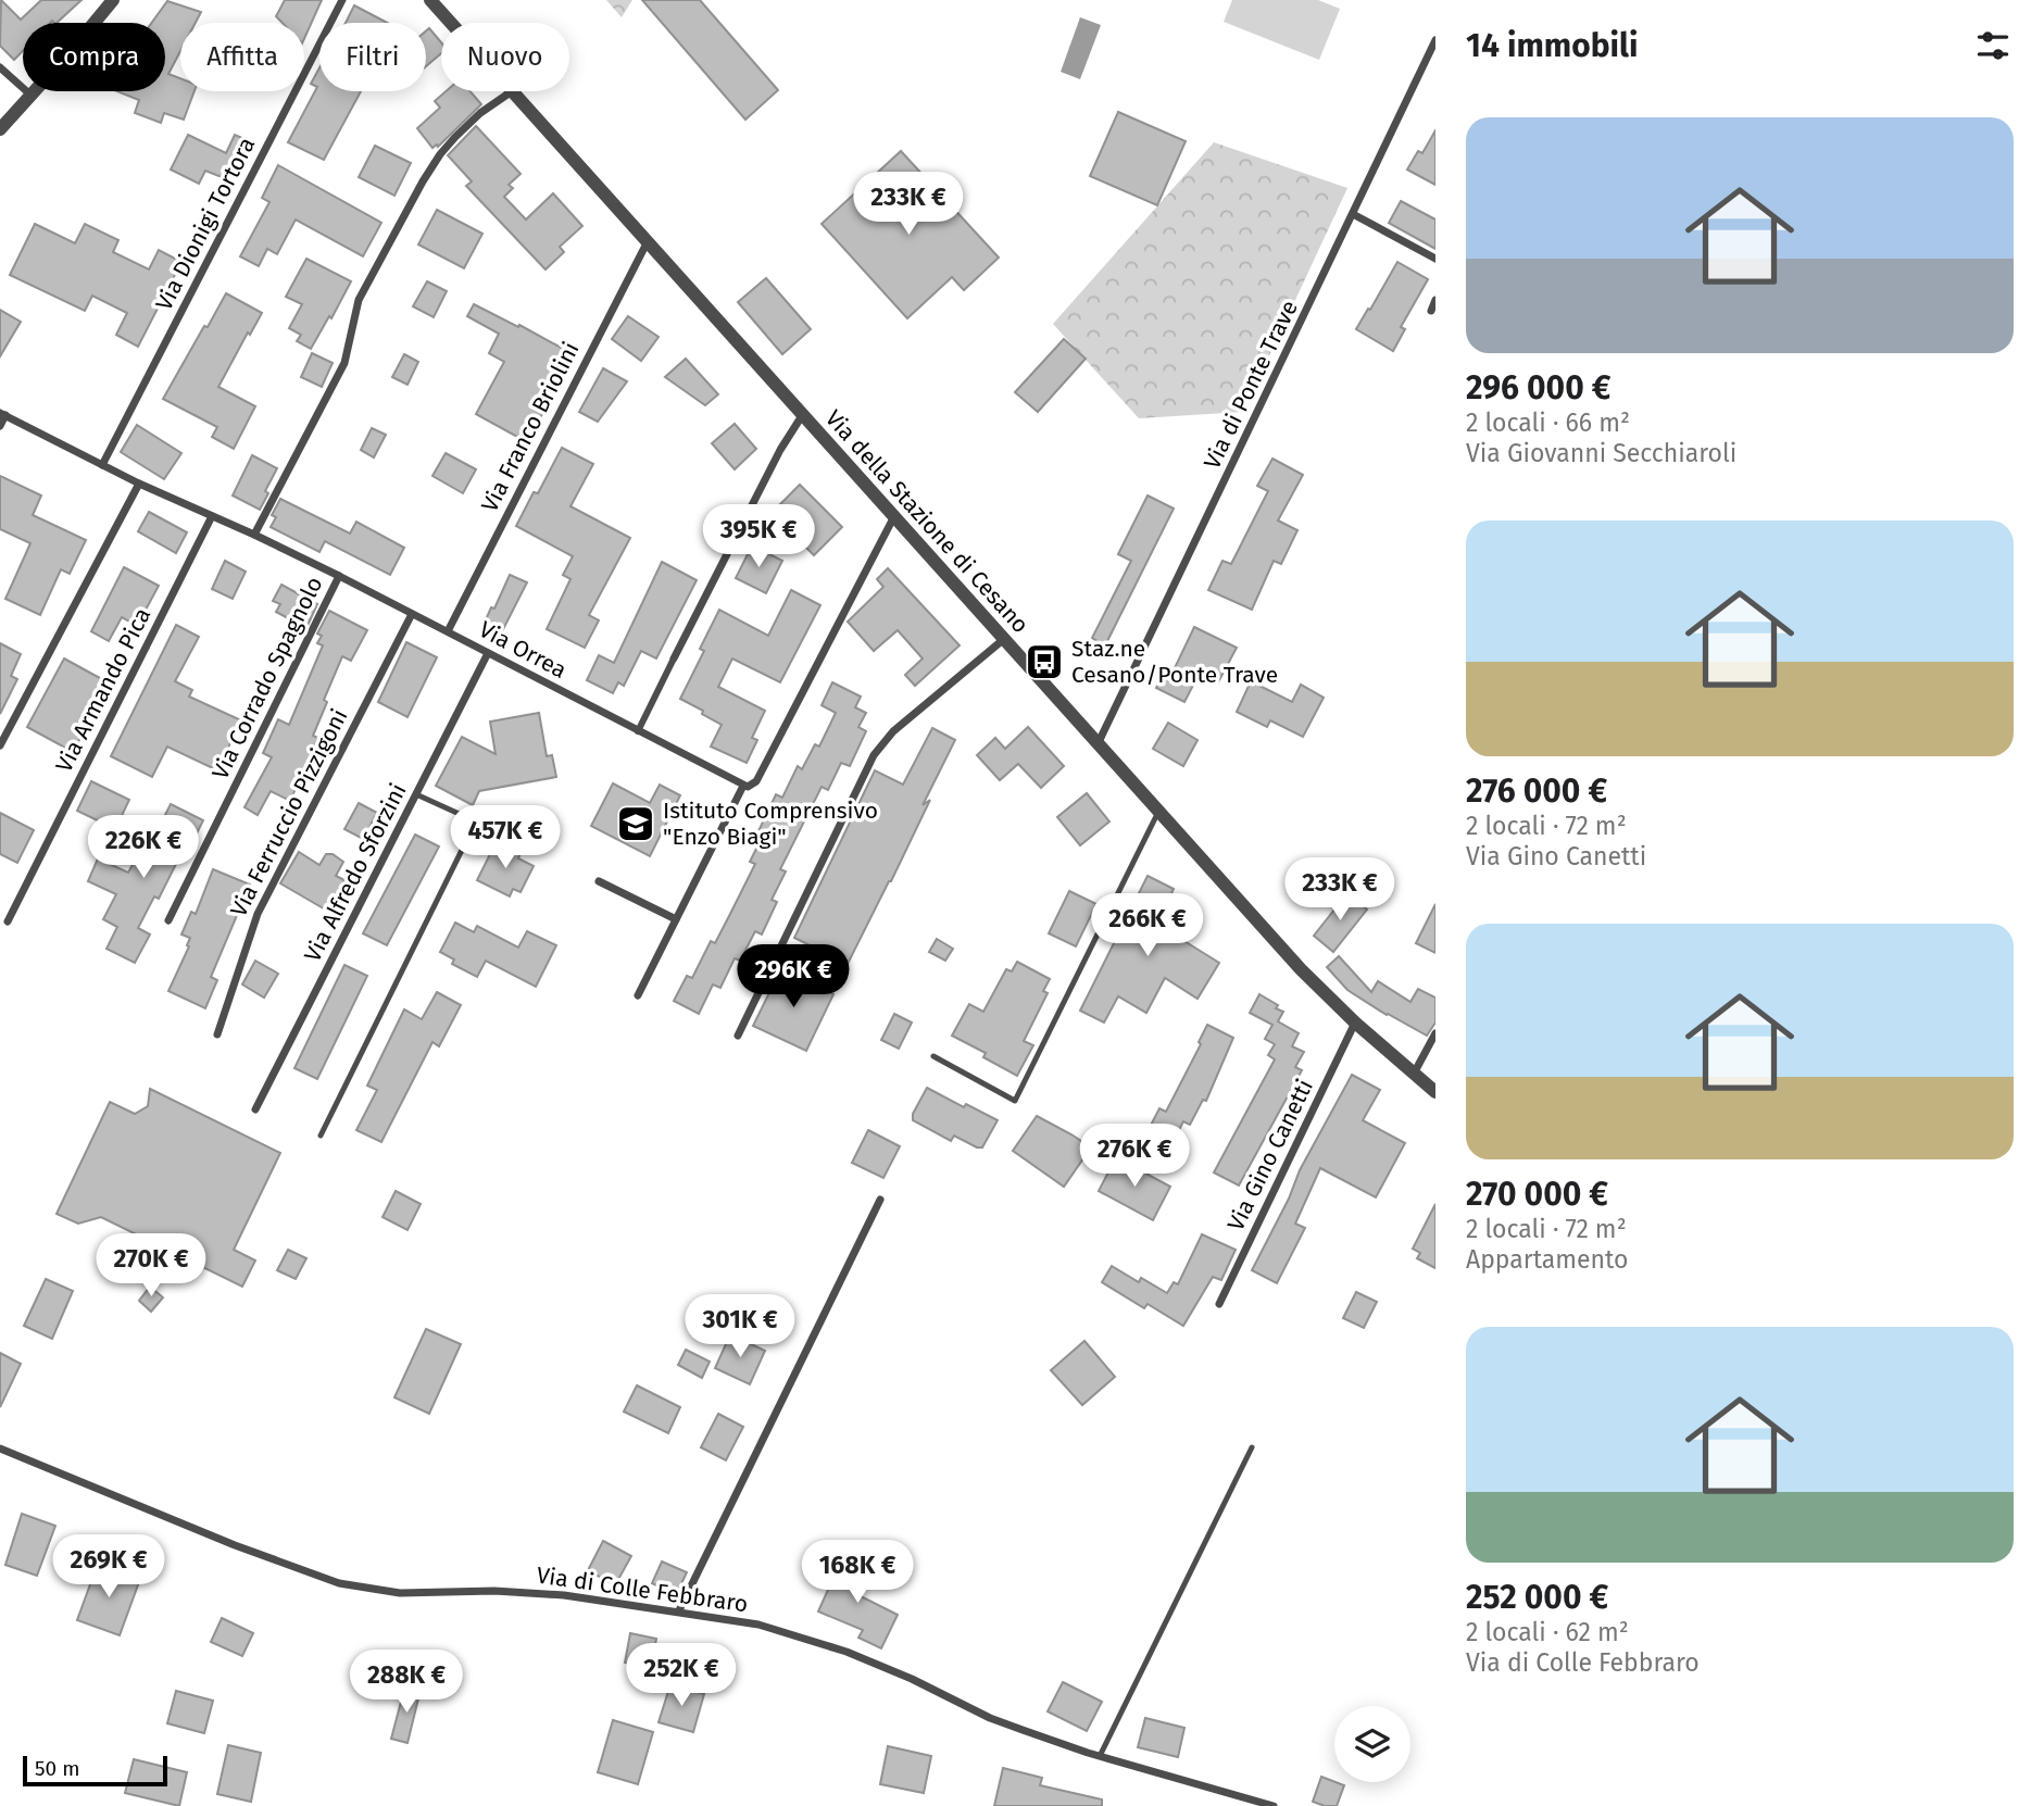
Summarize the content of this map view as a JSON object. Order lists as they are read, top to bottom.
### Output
{
  "streets": {
    "street": [
      "Via Dionigi Tortora",
      "Via di Ponte Trave",
      "Via Franco Briolini",
      "Via della Stazione di Cesano",
      "Via Orrea",
      "Via Corrado Spagnolo",
      "Via Armando Pica",
      "Via Ferruccio Pizzigoni",
      "Via Alfredo Sforzini",
      "Via Gino Canetti",
      "Via di Colle Febbraro"
    ]
  },
  "crossings": [
    ["Via Dionigi Tortora", "Via Orrea"],
    ["Via di Ponte Trave", "Via della Stazione di Cesano"],
    ["Via Franco Briolini", "Via della Stazione di Cesano"],
    ["Via Franco Briolini", "Via Orrea"],
    ["Via della Stazione di Cesano", "Via Gino Canetti"],
    ["Via Orrea", "Via Corrado Spagnolo"],
    ["Via Orrea", "Via Armando Pica"],
    ["Via Orrea", "Via Ferruccio Pizzigoni"],
    ["Via Orrea", "Via Alfredo Sforzini"]
  ],
  "places": {
    "bus stop": ["Staz.ne Cesano/Ponte Trave"],
    "school or university": ["Istituto Comprensivo \"Enzo Biagi\""]
  },
  "scale_bar": "50 m",
  "page": {
    "heading": "14 immobili",
    "chip": [
      "Compra",
      "Affitta",
      "Filtri",
      "Nuovo"
    ],
    "list": [
      {
        "name": "296 000 €",
        "note": "2 locali · 66 m² · Via Giovanni Secchiaroli"
      },
      {
        "name": "276 000 €",
        "note": "2 locali · 72 m² · Via Gino Canetti"
      },
      {
        "name": "270 000 €",
        "note": "2 locali · 72 m² · Appartamento"
      },
      {
        "name": "252 000 €",
        "note": "2 locali · 62 m² · Via di Colle Febbraro"
      }
    ],
    "price": [
      "233K €",
      "395K €",
      "457K €",
      "226K €",
      "233K €",
      "266K €",
      "296K €",
      "276K €",
      "270K €",
      "301K €",
      "269K €",
      "168K €",
      "252K €",
      "288K €"
    ],
    "scale": "50 m"
  }
}
